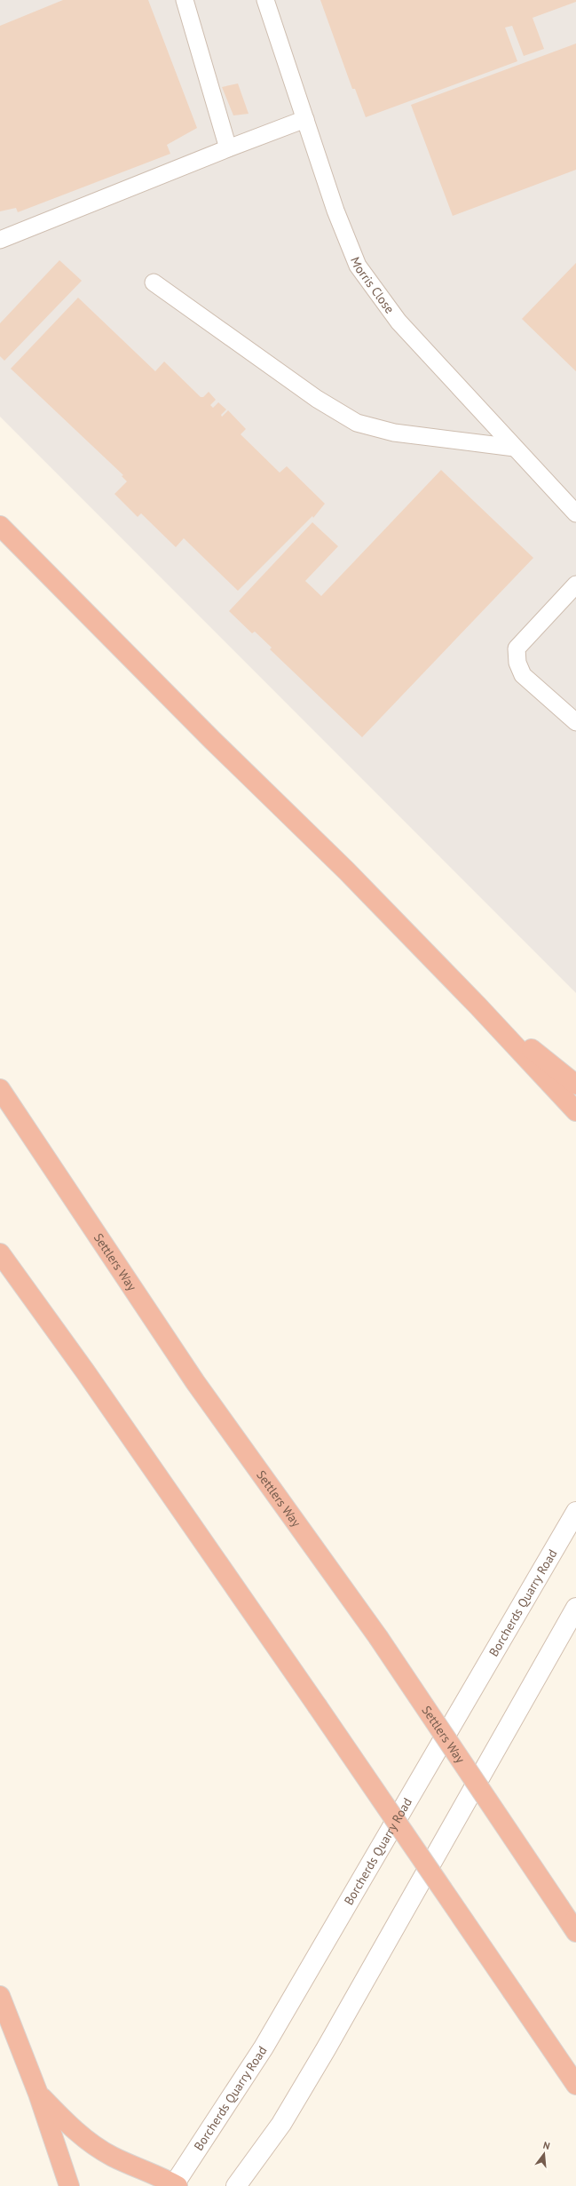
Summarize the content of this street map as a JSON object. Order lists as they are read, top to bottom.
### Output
{
  "streets": {
    "highway": ["Settlers Way"],
    "main road": ["Borcherds Quarry Road"],
    "lane": ["Morris Close"]
  },
  "north": "top"
}
